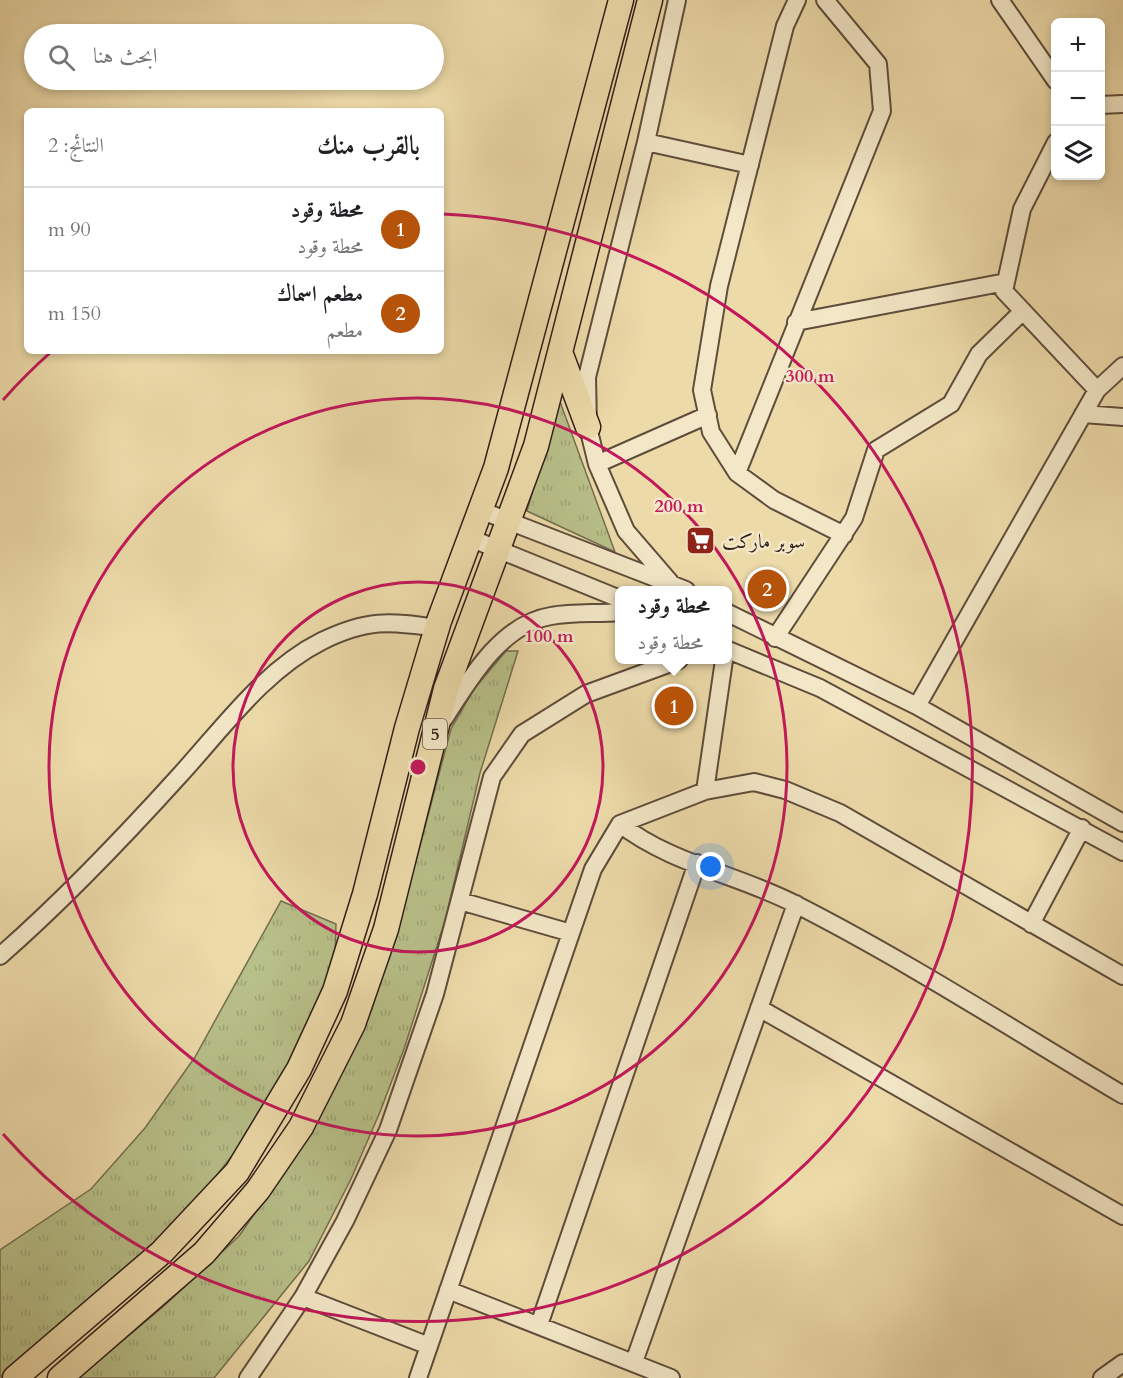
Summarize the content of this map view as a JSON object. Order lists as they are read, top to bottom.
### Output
{
  "streets": {
    "highway": ["5"]
  },
  "places": {
    "supermarket": ["سوبر ماركت"]
  },
  "page": {
    "map_buttons": ["+", "−"],
    "search": "ابحث هنا",
    "heading": ["بالقرب منك", "النتائج: 2"],
    "list": [
      {
        "mark": "1",
        "name": "محطة وقود",
        "note": "محطة وقود",
        "value": "90 m"
      },
      {
        "mark": "2",
        "name": "مطعم اسماك",
        "note": "مطعم",
        "value": "150 m"
      }
    ],
    "pins": ["2", "1"],
    "popup": ["محطة وقود", "محطة وقود"]
  },
  "rings": ["300 m", "200 m", "100 m"]
}
